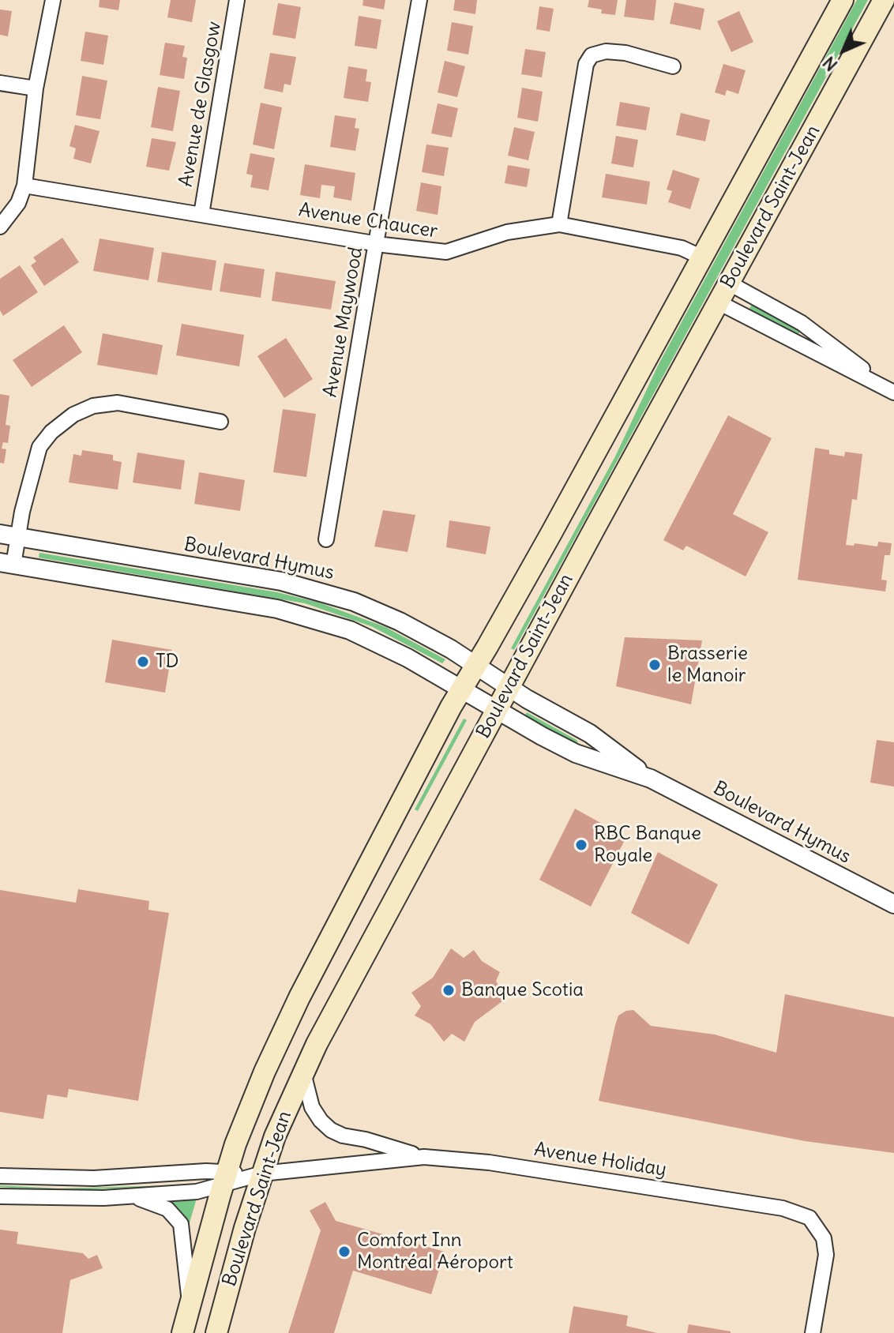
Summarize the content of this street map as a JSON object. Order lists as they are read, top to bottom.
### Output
{
  "streets": {
    "main road": ["Boulevard Saint-Jean"],
    "street": [
      "Avenue de Glasgow",
      "Avenue Chaucer",
      "Avenue Maywood",
      "Boulevard Hymus",
      "Avenue Holiday"
    ]
  },
  "crossings": [
    ["Avenue de Glasgow", "Avenue Chaucer"],
    ["Boulevard Saint-Jean", "Avenue Chaucer"],
    ["Boulevard Saint-Jean", "Boulevard Hymus"],
    ["Boulevard Saint-Jean", "Avenue Holiday"],
    ["Avenue Chaucer", "Avenue Maywood"]
  ],
  "places": [
    "TD",
    "Brasserie le Manoir",
    "RBC Banque Royale",
    "Banque Scotia",
    "Comfort Inn Montréal Aéroport"
  ],
  "north": "bottom left"
}
